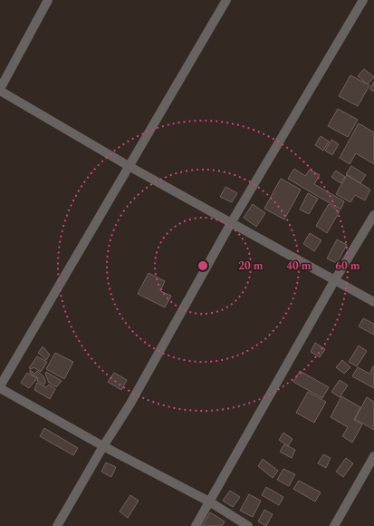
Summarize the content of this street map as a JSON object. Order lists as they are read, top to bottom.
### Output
{
  "rings": ["20 m", "40 m", "60 m"]
}
